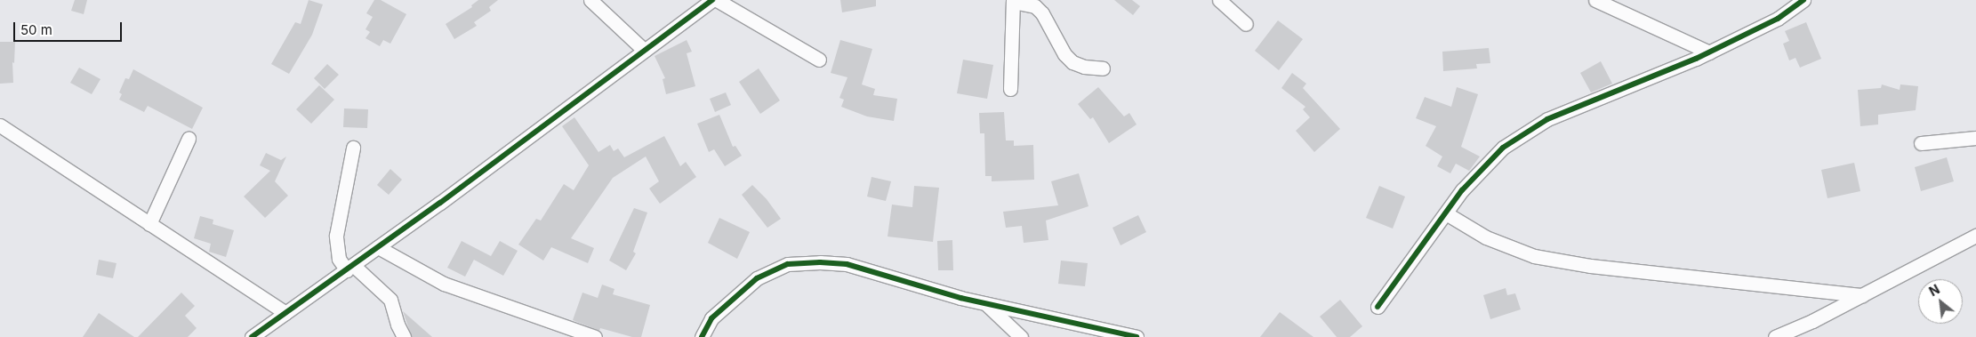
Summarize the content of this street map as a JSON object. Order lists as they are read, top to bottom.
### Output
{
  "scale_bar": "50 m",
  "north": "top left"
}
